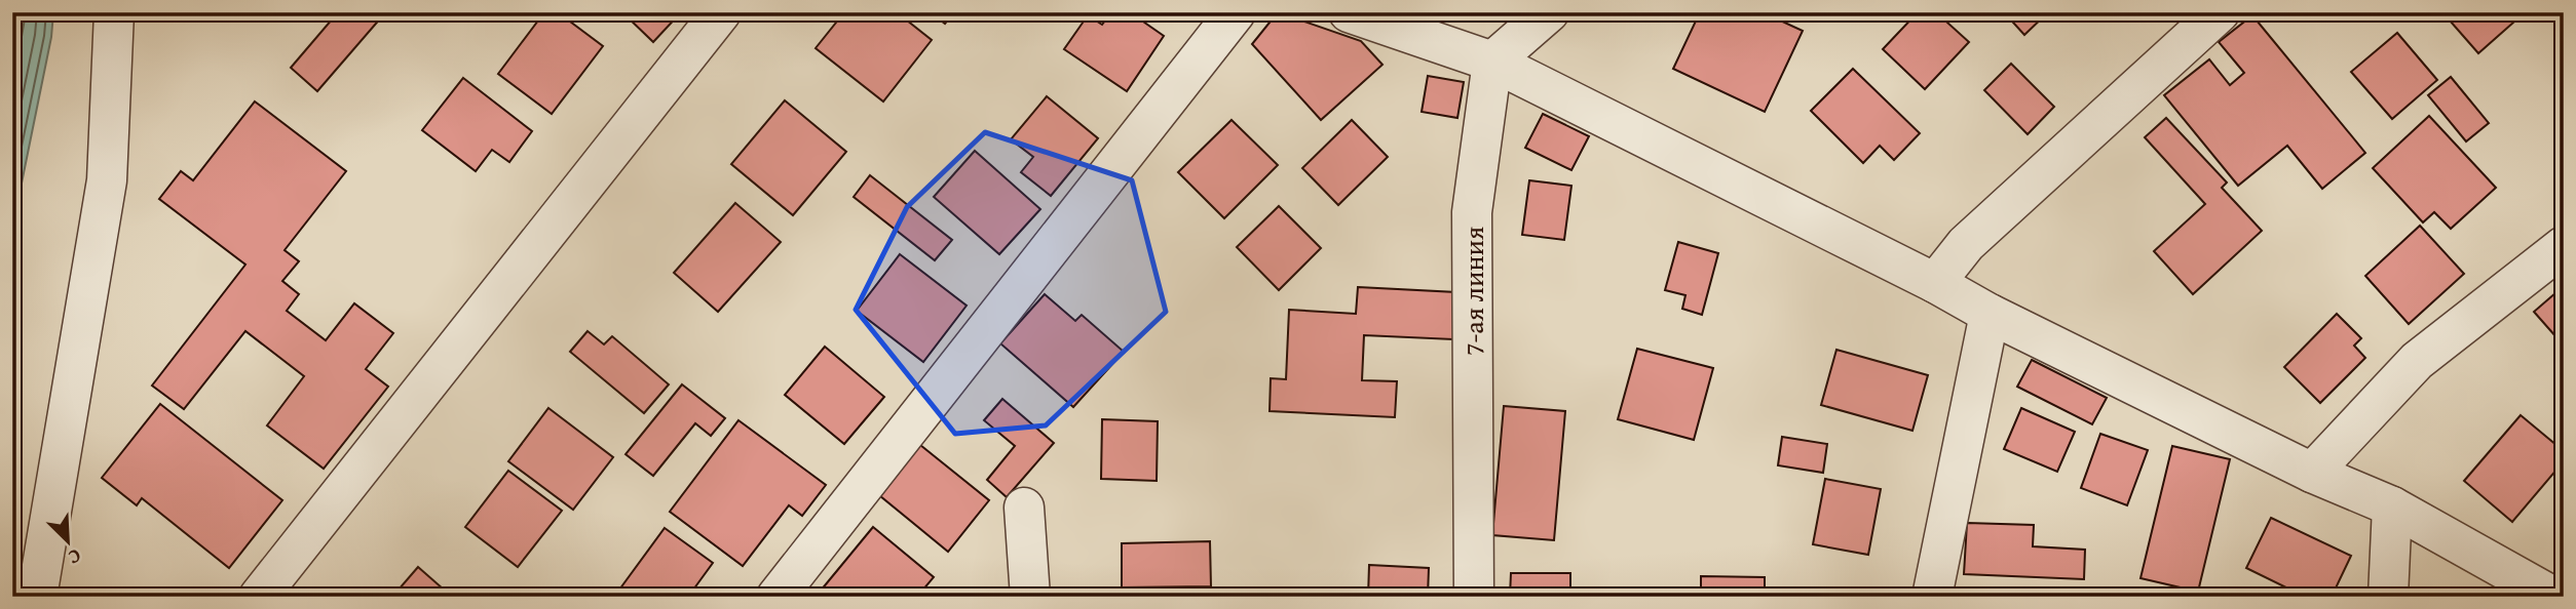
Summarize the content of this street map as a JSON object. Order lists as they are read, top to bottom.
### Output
{
  "streets": {
    "street": ["7-ая линия"]
  },
  "north": "bottom right"
}
